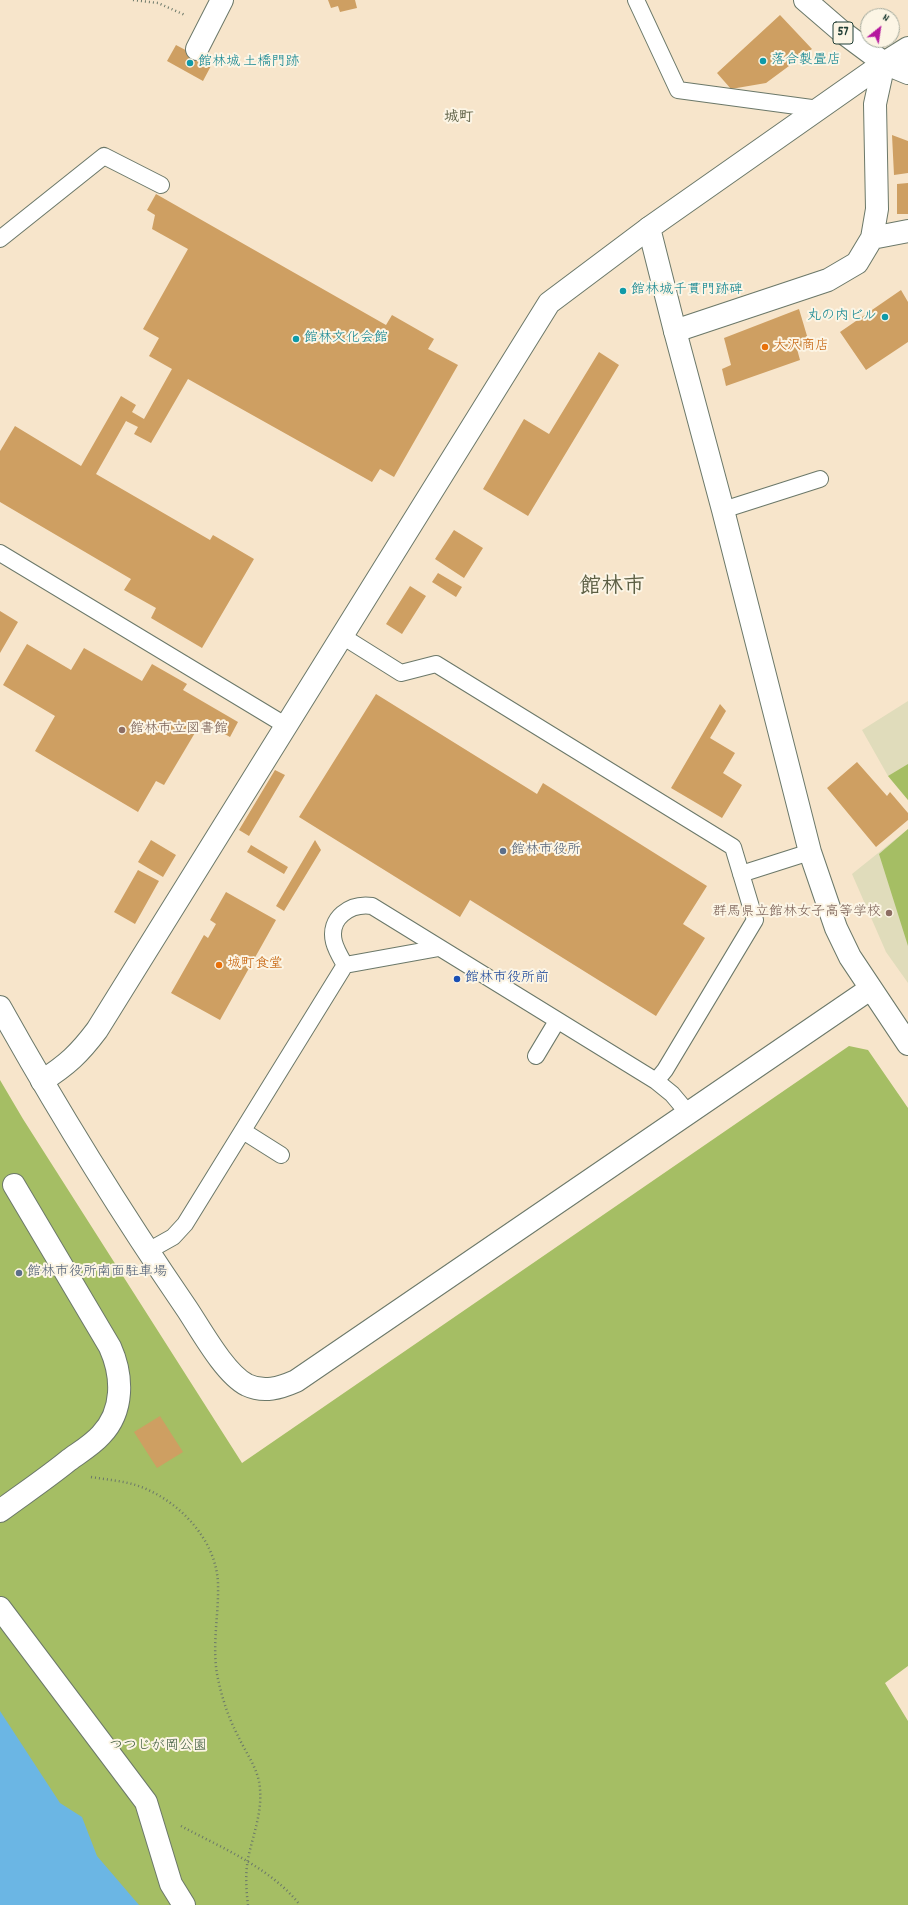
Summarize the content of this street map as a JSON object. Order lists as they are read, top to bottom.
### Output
{
  "streets": {
    "street": ["57"]
  },
  "districts": ["城町", "館林市"],
  "parks": ["つつじが岡公園"],
  "places": [
    "落合製畳店",
    "館林城 土橋門跡",
    "館林城千貫門跡碑",
    "丸の内ビル",
    "館林文化会館",
    "大沢商店",
    "館林市立図書館",
    "館林市役所",
    "群馬県立館林女子高等学校",
    "城町食堂",
    "館林市役所前",
    "館林市役所南面駐車場"
  ],
  "north": "top right"
}
